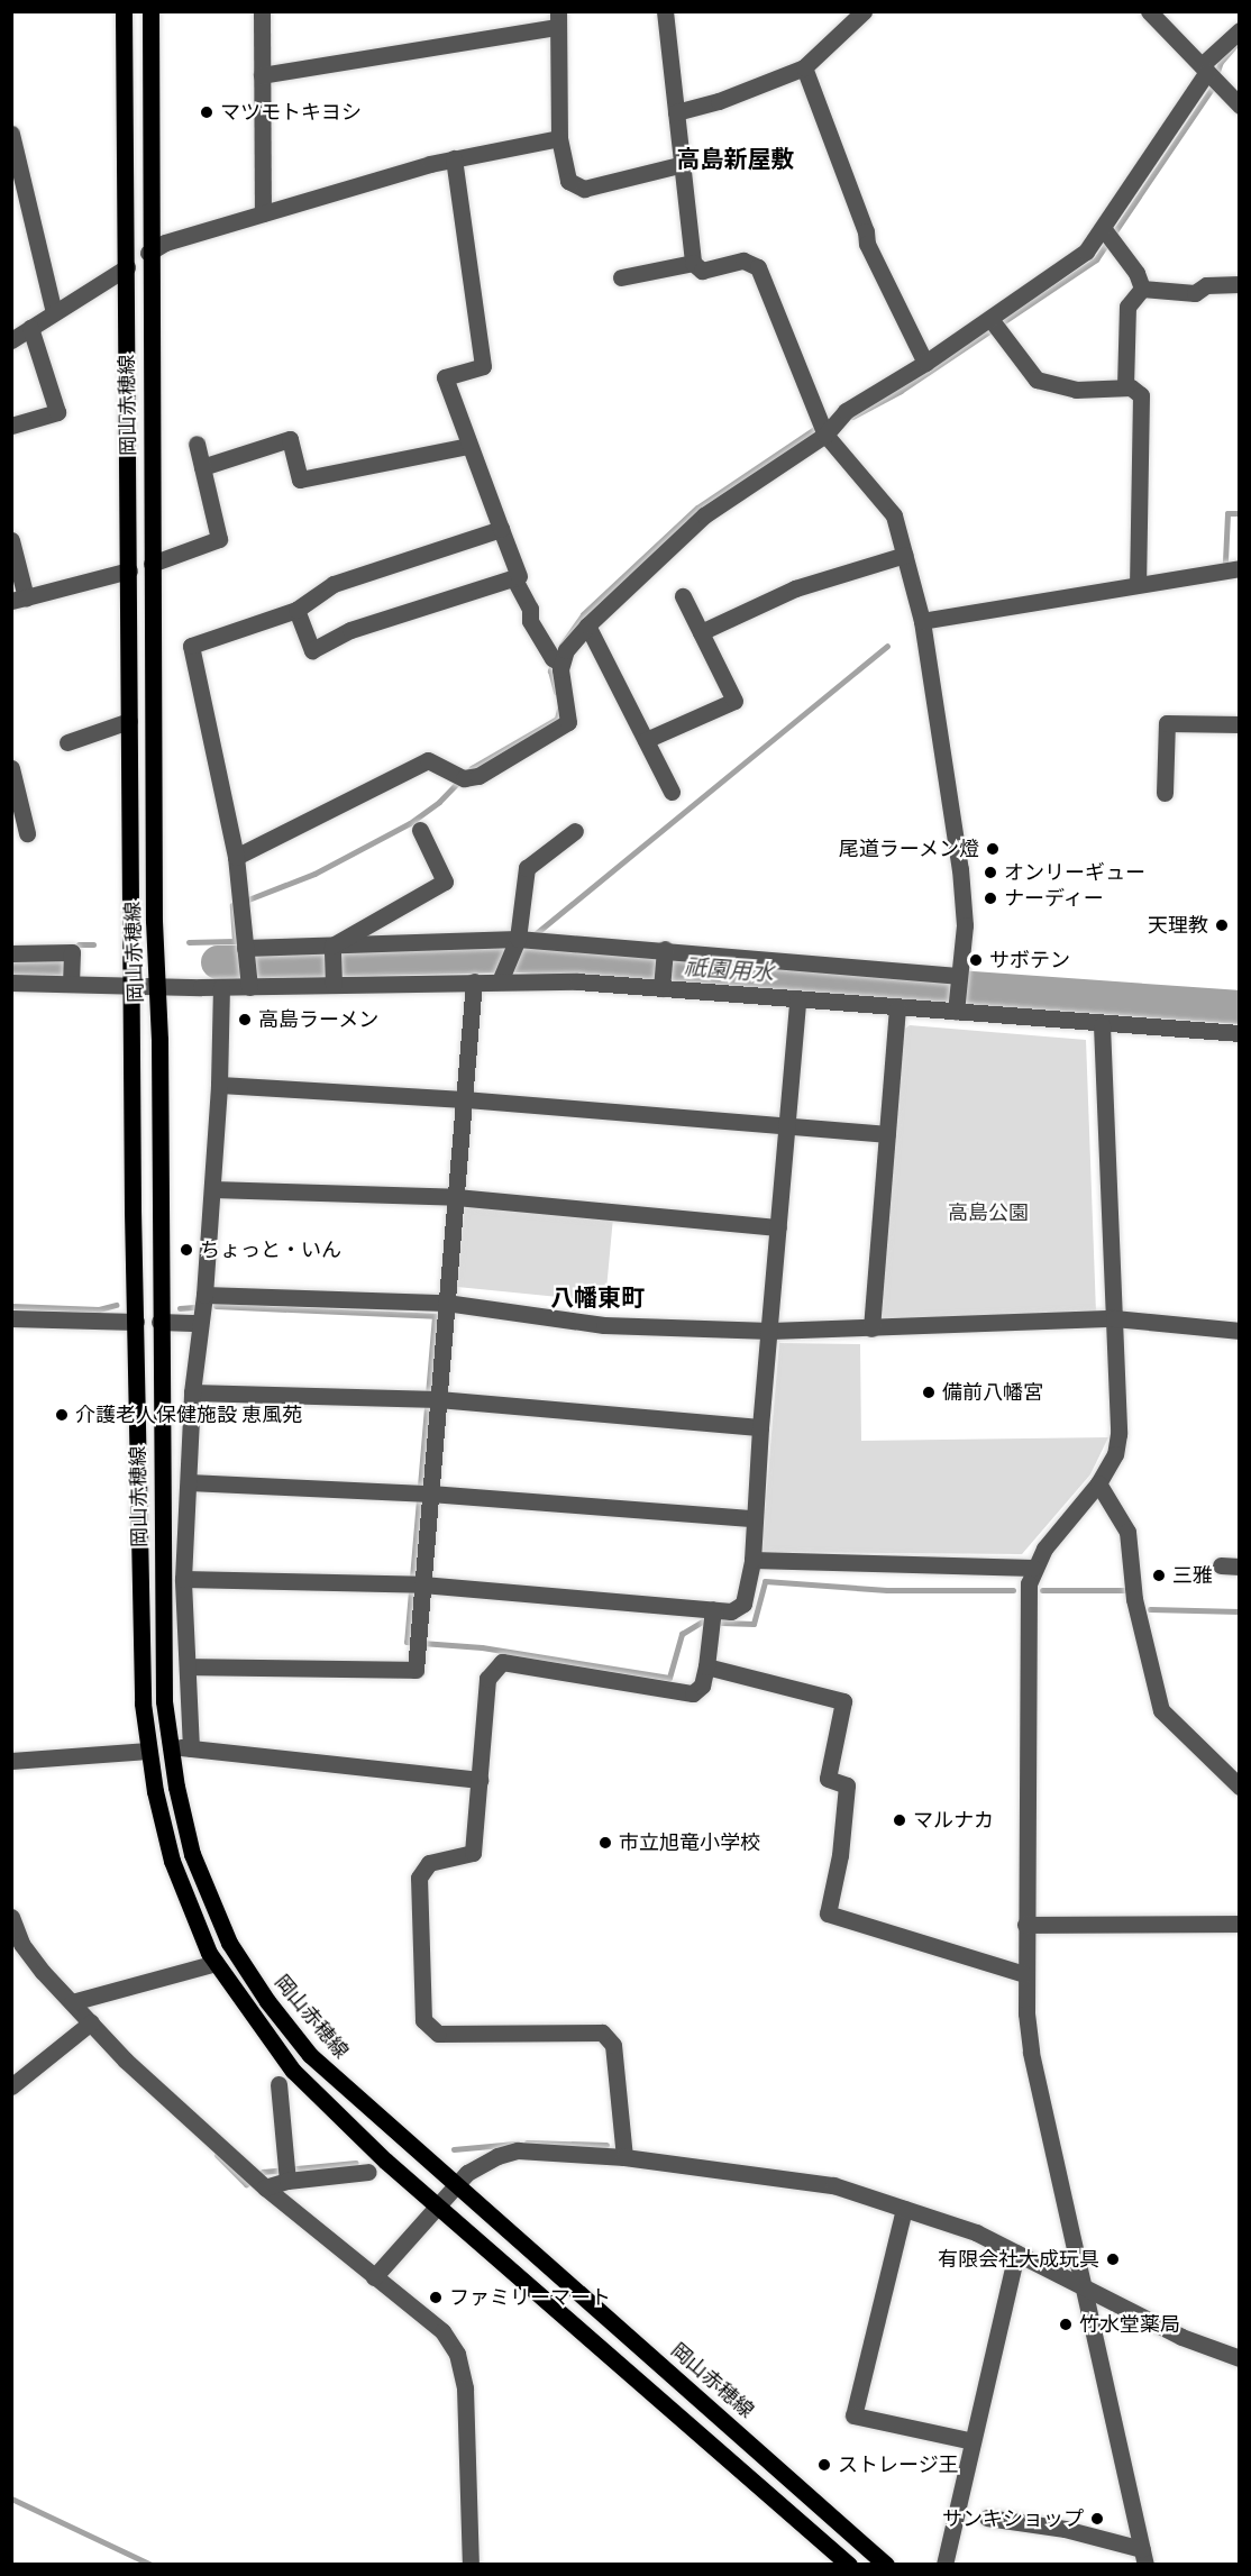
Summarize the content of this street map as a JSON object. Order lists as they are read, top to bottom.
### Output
{
  "streets": {
    "main road": ["岡山赤穂線"]
  },
  "districts": ["高島新屋敷", "八幡東町"],
  "water": ["祇園用水"],
  "parks": ["高島公園"],
  "places": [
    "マツモトキヨシ",
    "尾道ラーメン燈",
    "オンリーギュー",
    "ナーディー",
    "天理教",
    "サボテン",
    "高島ラーメン",
    "ちょっと・いん",
    "備前八幡宮",
    "介護老人保健施設 恵風苑",
    "三雅",
    "マルナカ",
    "市立旭竜小学校",
    "有限会社大成玩具",
    "ファミリーマート",
    "竹水堂薬局",
    "ストレージ王",
    "サンキショップ"
  ]
}
